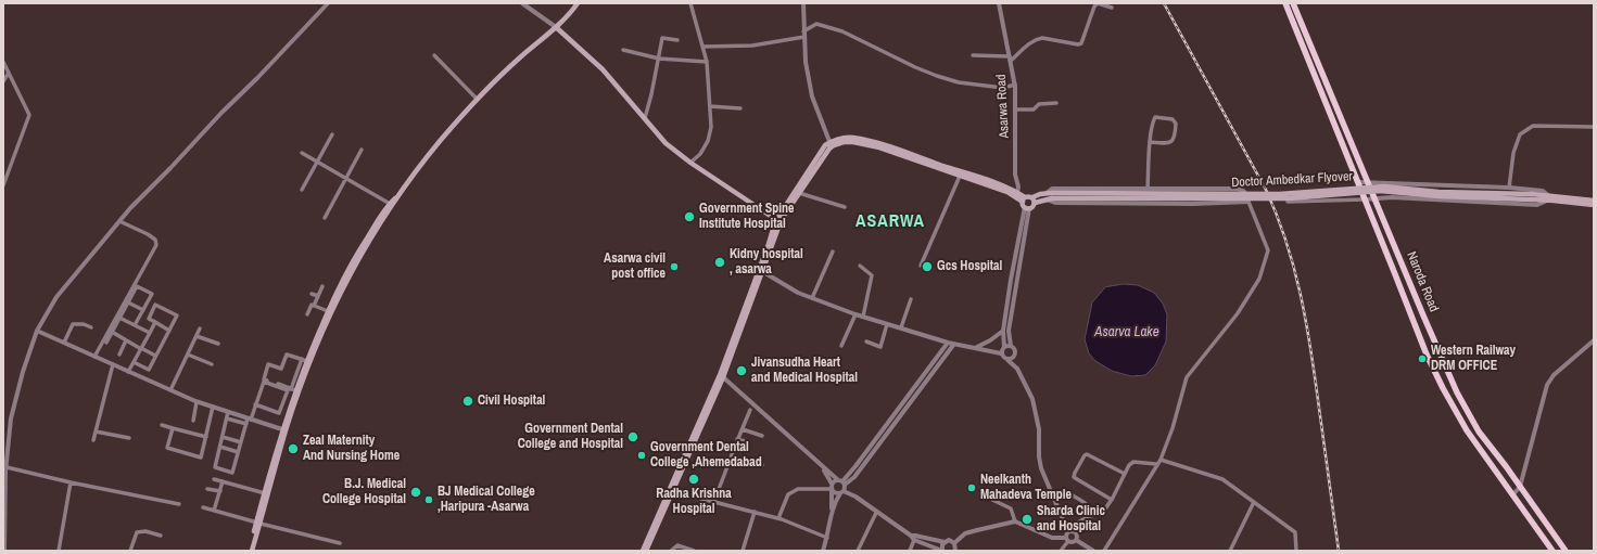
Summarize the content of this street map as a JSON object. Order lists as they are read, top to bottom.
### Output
{
  "streets": {
    "main road": ["Doctor Ambedkar Flyover", "Naroda Road"],
    "street": ["Asarwa Road"]
  },
  "districts": ["ASARWA"],
  "water": ["Asarva Lake"],
  "places": [
    "Government Spine Institute Hospital",
    "Kidny hospital , asarwa",
    "Asarwa civil post office",
    "Gcs Hospital",
    "Western Railway DRM OFFICE",
    "Jivansudha Heart and Medical Hospital",
    "Civil Hospital",
    "Government Dental College and Hospital",
    "Zeal Maternity And Nursing Home",
    "Government Dental College ,Ahemedabad",
    "Radha Krishna Hospital",
    "Neelkanth Mahadeva Temple",
    "B.J. Medical College Hospital",
    "BJ Medical College ,Haripura -Asarwa",
    "Sharda Clinic and Hospital"
  ]
}
